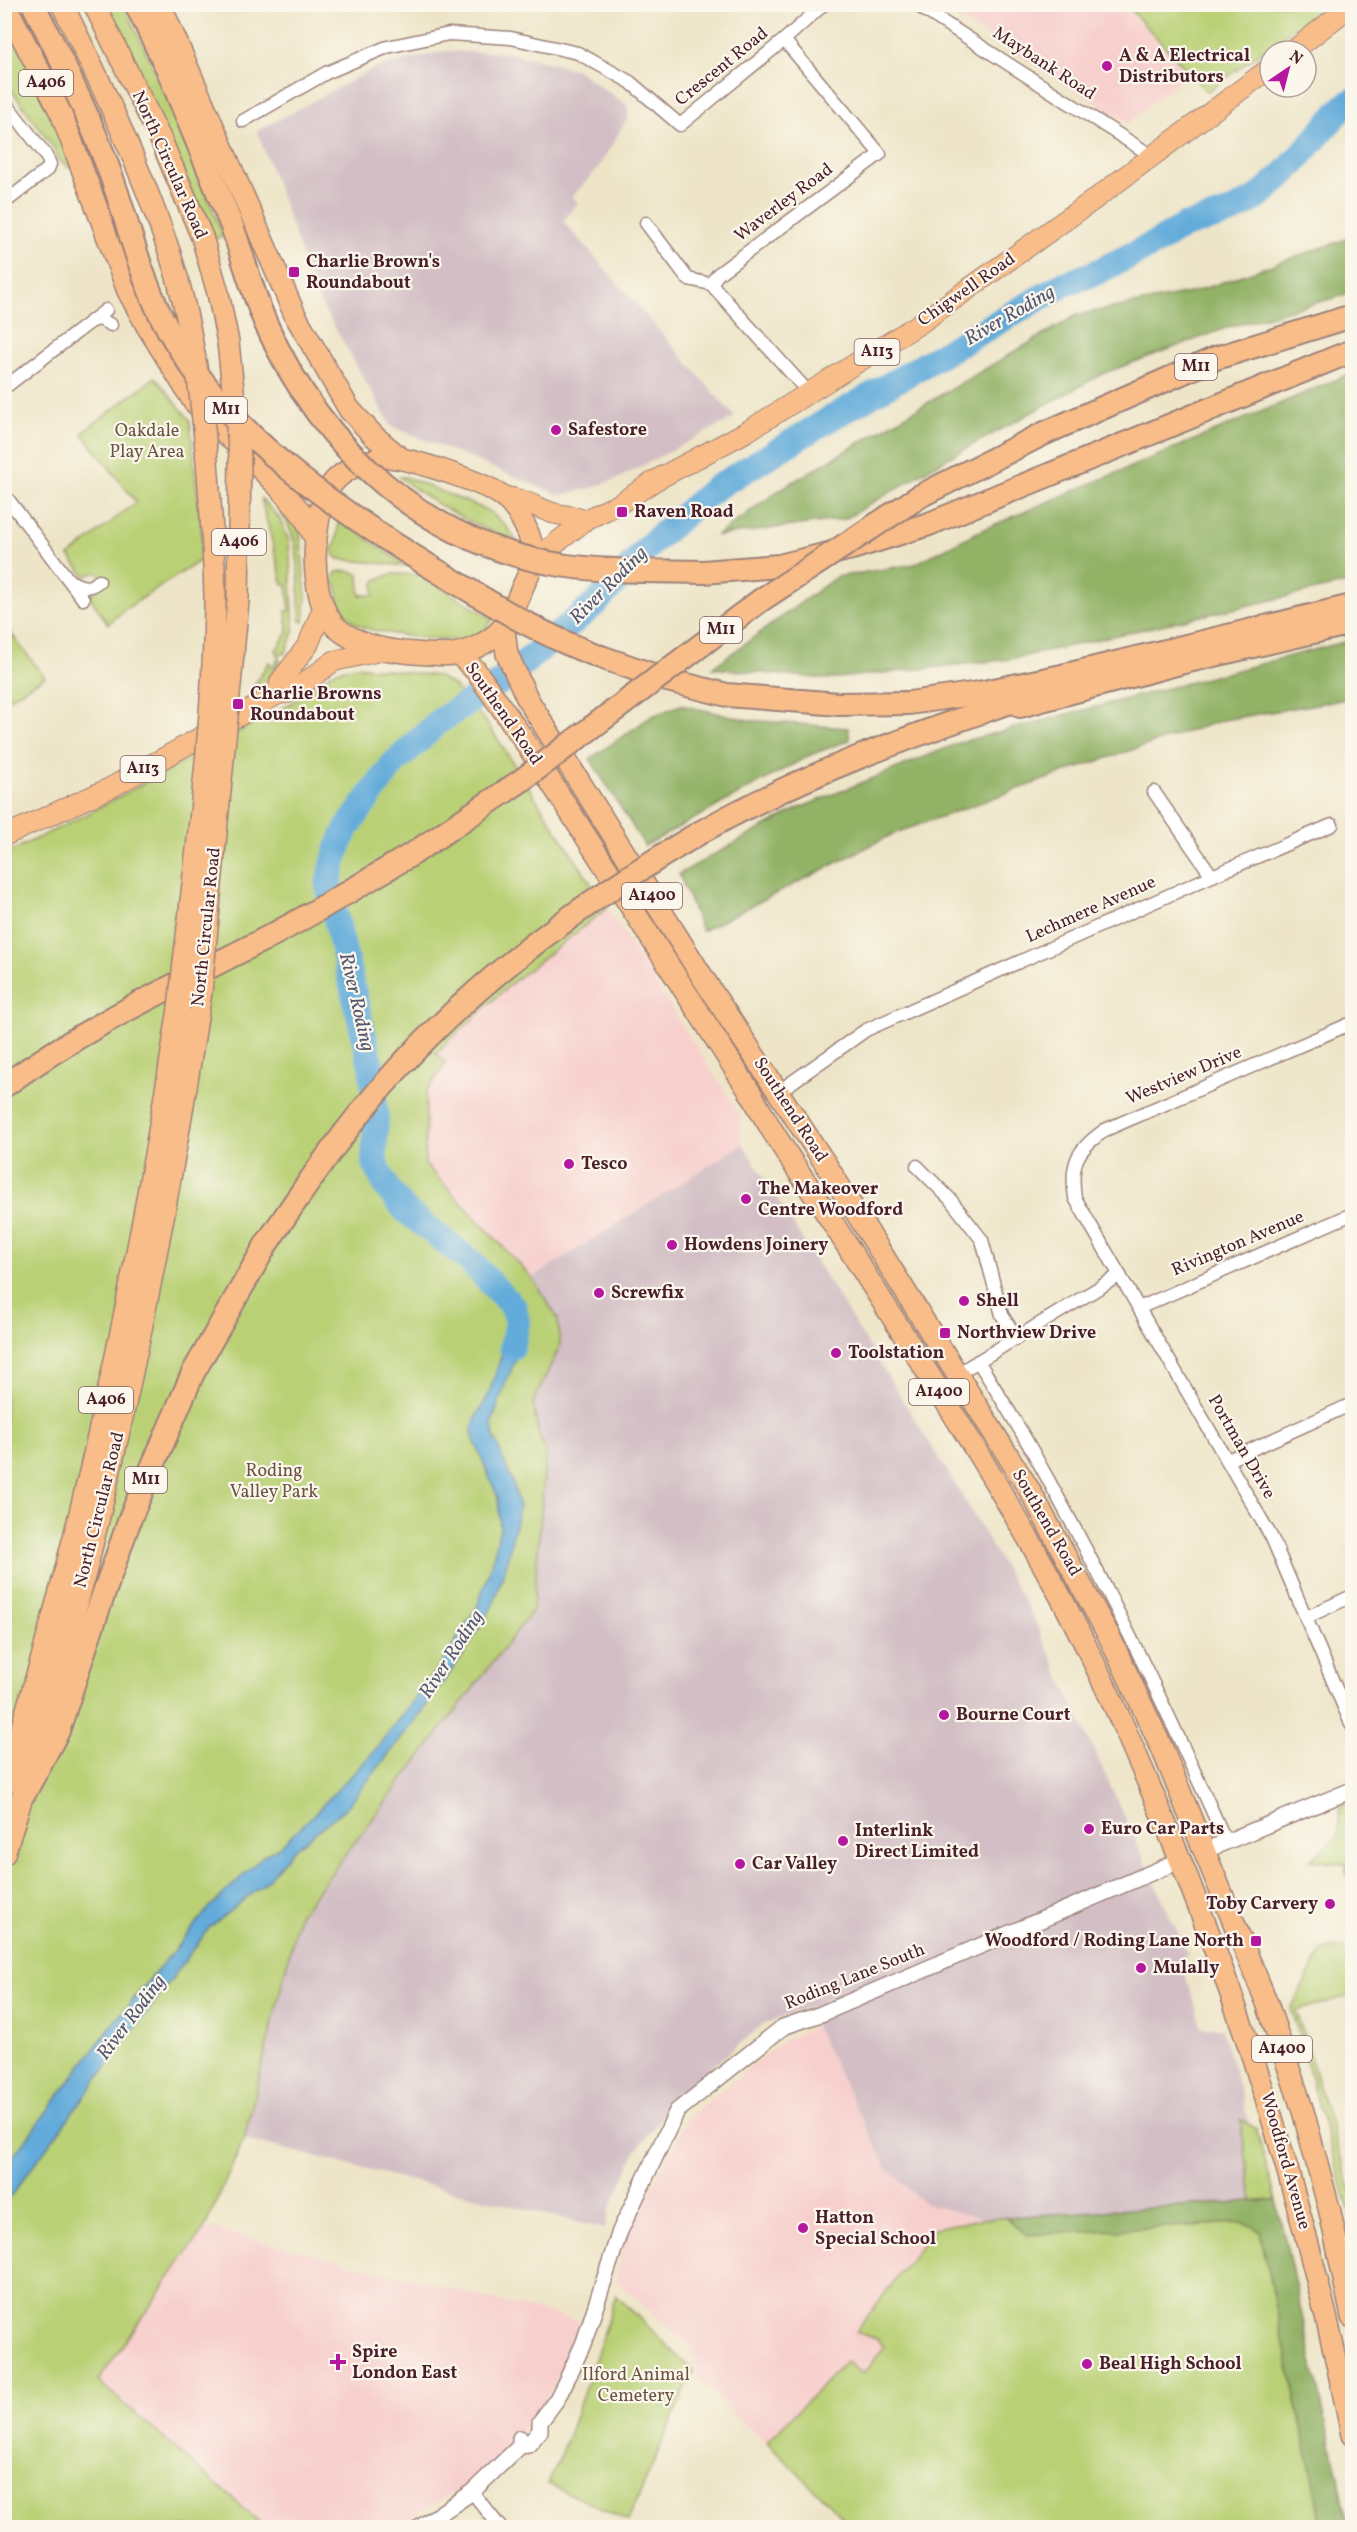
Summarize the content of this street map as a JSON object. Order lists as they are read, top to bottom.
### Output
{
  "streets": {
    "highway": [
      "A406",
      "North Circular Road",
      "A113",
      "M11",
      "Southend Road",
      "A1400",
      "Woodford Avenue"
    ],
    "main road": ["Chigwell Road"],
    "street": [
      "Maybank Road",
      "Crescent Road",
      "Waverley Road",
      "Lechmere Avenue",
      "Westview Drive",
      "Rivington Avenue",
      "Portman Drive",
      "Roding Lane South"
    ]
  },
  "crossings": [
    ["Maybank Road", "Chigwell Road"],
    ["Crescent Road", "Waverley Road"],
    ["A406", "Chigwell Road"],
    ["A406", "A113"],
    ["A406", "Southend Road"],
    ["North Circular Road", "M11"],
    ["Chigwell Road", "A113"],
    ["Chigwell Road", "Southend Road"],
    ["A113", "Southend Road"],
    ["Southend Road", "Lechmere Avenue"],
    ["Southend Road", "Roding Lane South"],
    ["Southend Road", "Woodford Avenue"],
    ["Westview Drive", "Portman Drive"],
    ["Rivington Avenue", "Portman Drive"],
    ["Roding Lane South", "Woodford Avenue"]
  ],
  "water": ["River Roding"],
  "parks": ["Oakdale Play Area", "Roding Valley Park", "Ilford Animal Cemetery"],
  "places": {
    "other": [
      "A & A Electrical Distributors",
      "Safestore",
      "Tesco",
      "The Makeover Centre Woodford",
      "Howdens Joinery",
      "Screwfix",
      "Shell",
      "Toolstation",
      "Bourne Court",
      "Euro Car Parts",
      "Interlink Direct Limited",
      "Car Valley",
      "Toby Carvery",
      "Mulally",
      "Hatton Special School",
      "Beal High School"
    ],
    "transit": [
      "Charlie Brown's Roundabout",
      "Raven Road",
      "Charlie Browns Roundabout",
      "Northview Drive",
      "Woodford / Roding Lane North"
    ],
    "health": ["Spire London East"]
  },
  "north": "top right"
}
